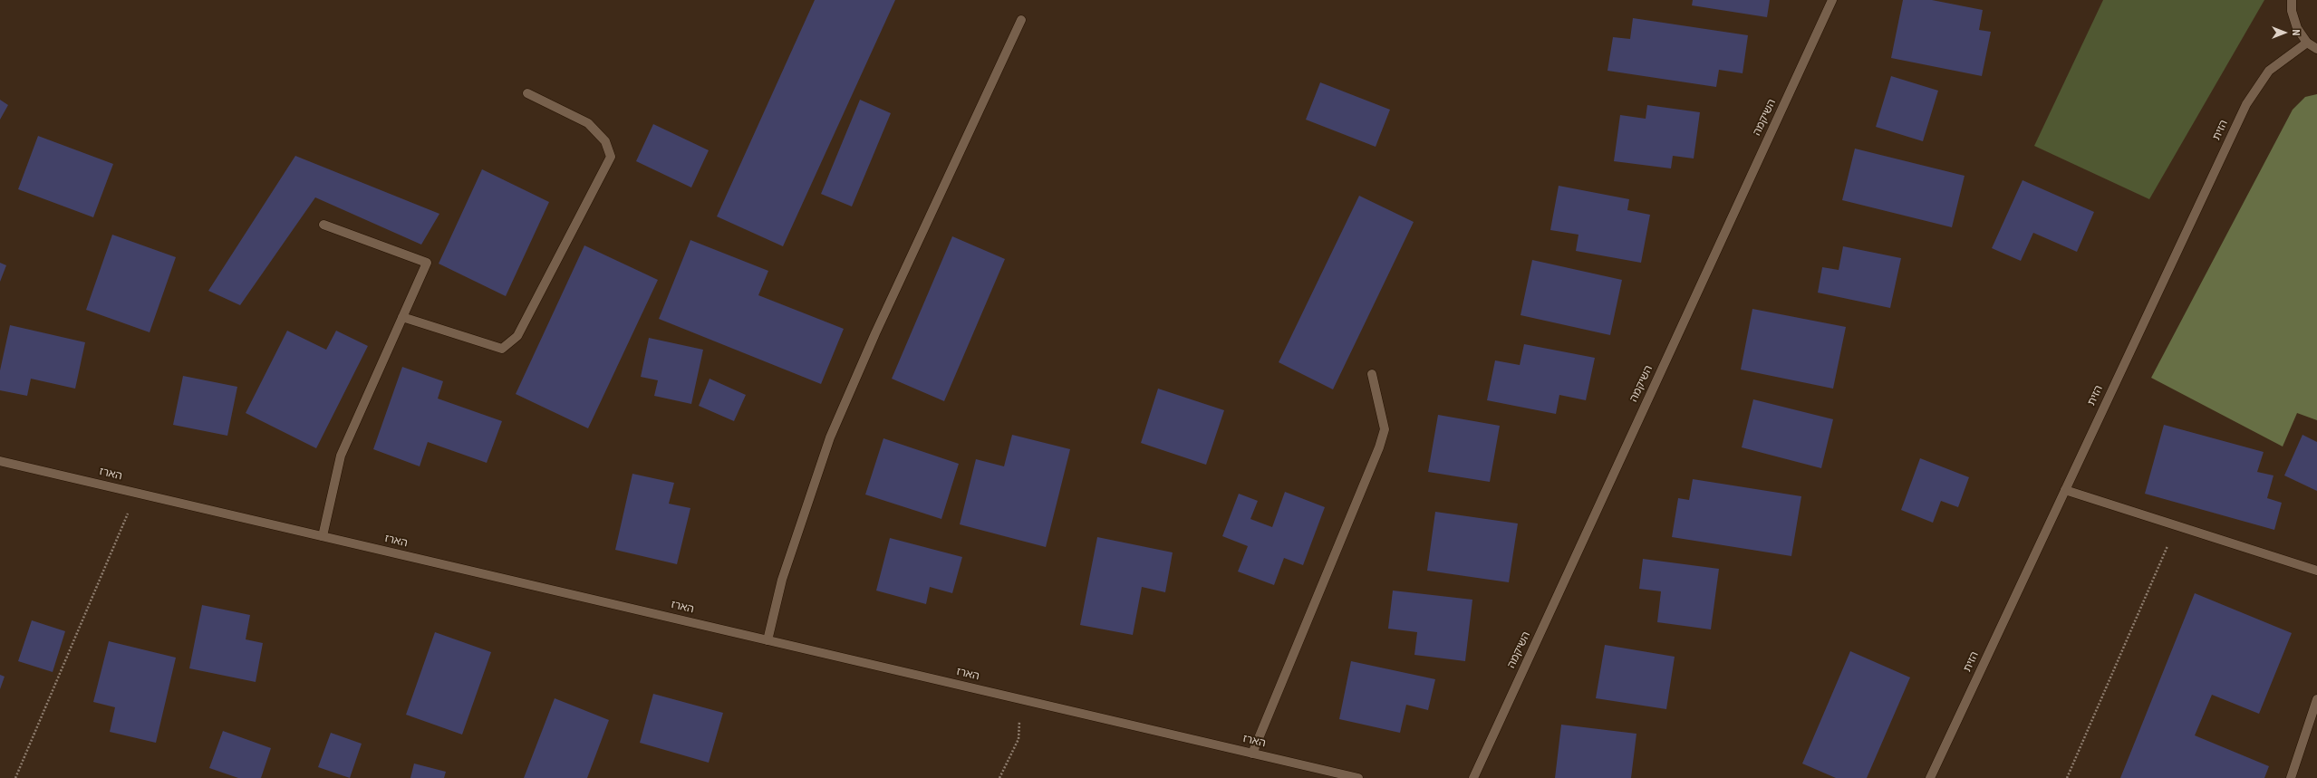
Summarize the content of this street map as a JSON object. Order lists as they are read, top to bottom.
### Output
{
  "streets": {
    "street": ["השיקמה", "הזית", "הארז"]
  },
  "north": "right"
}
